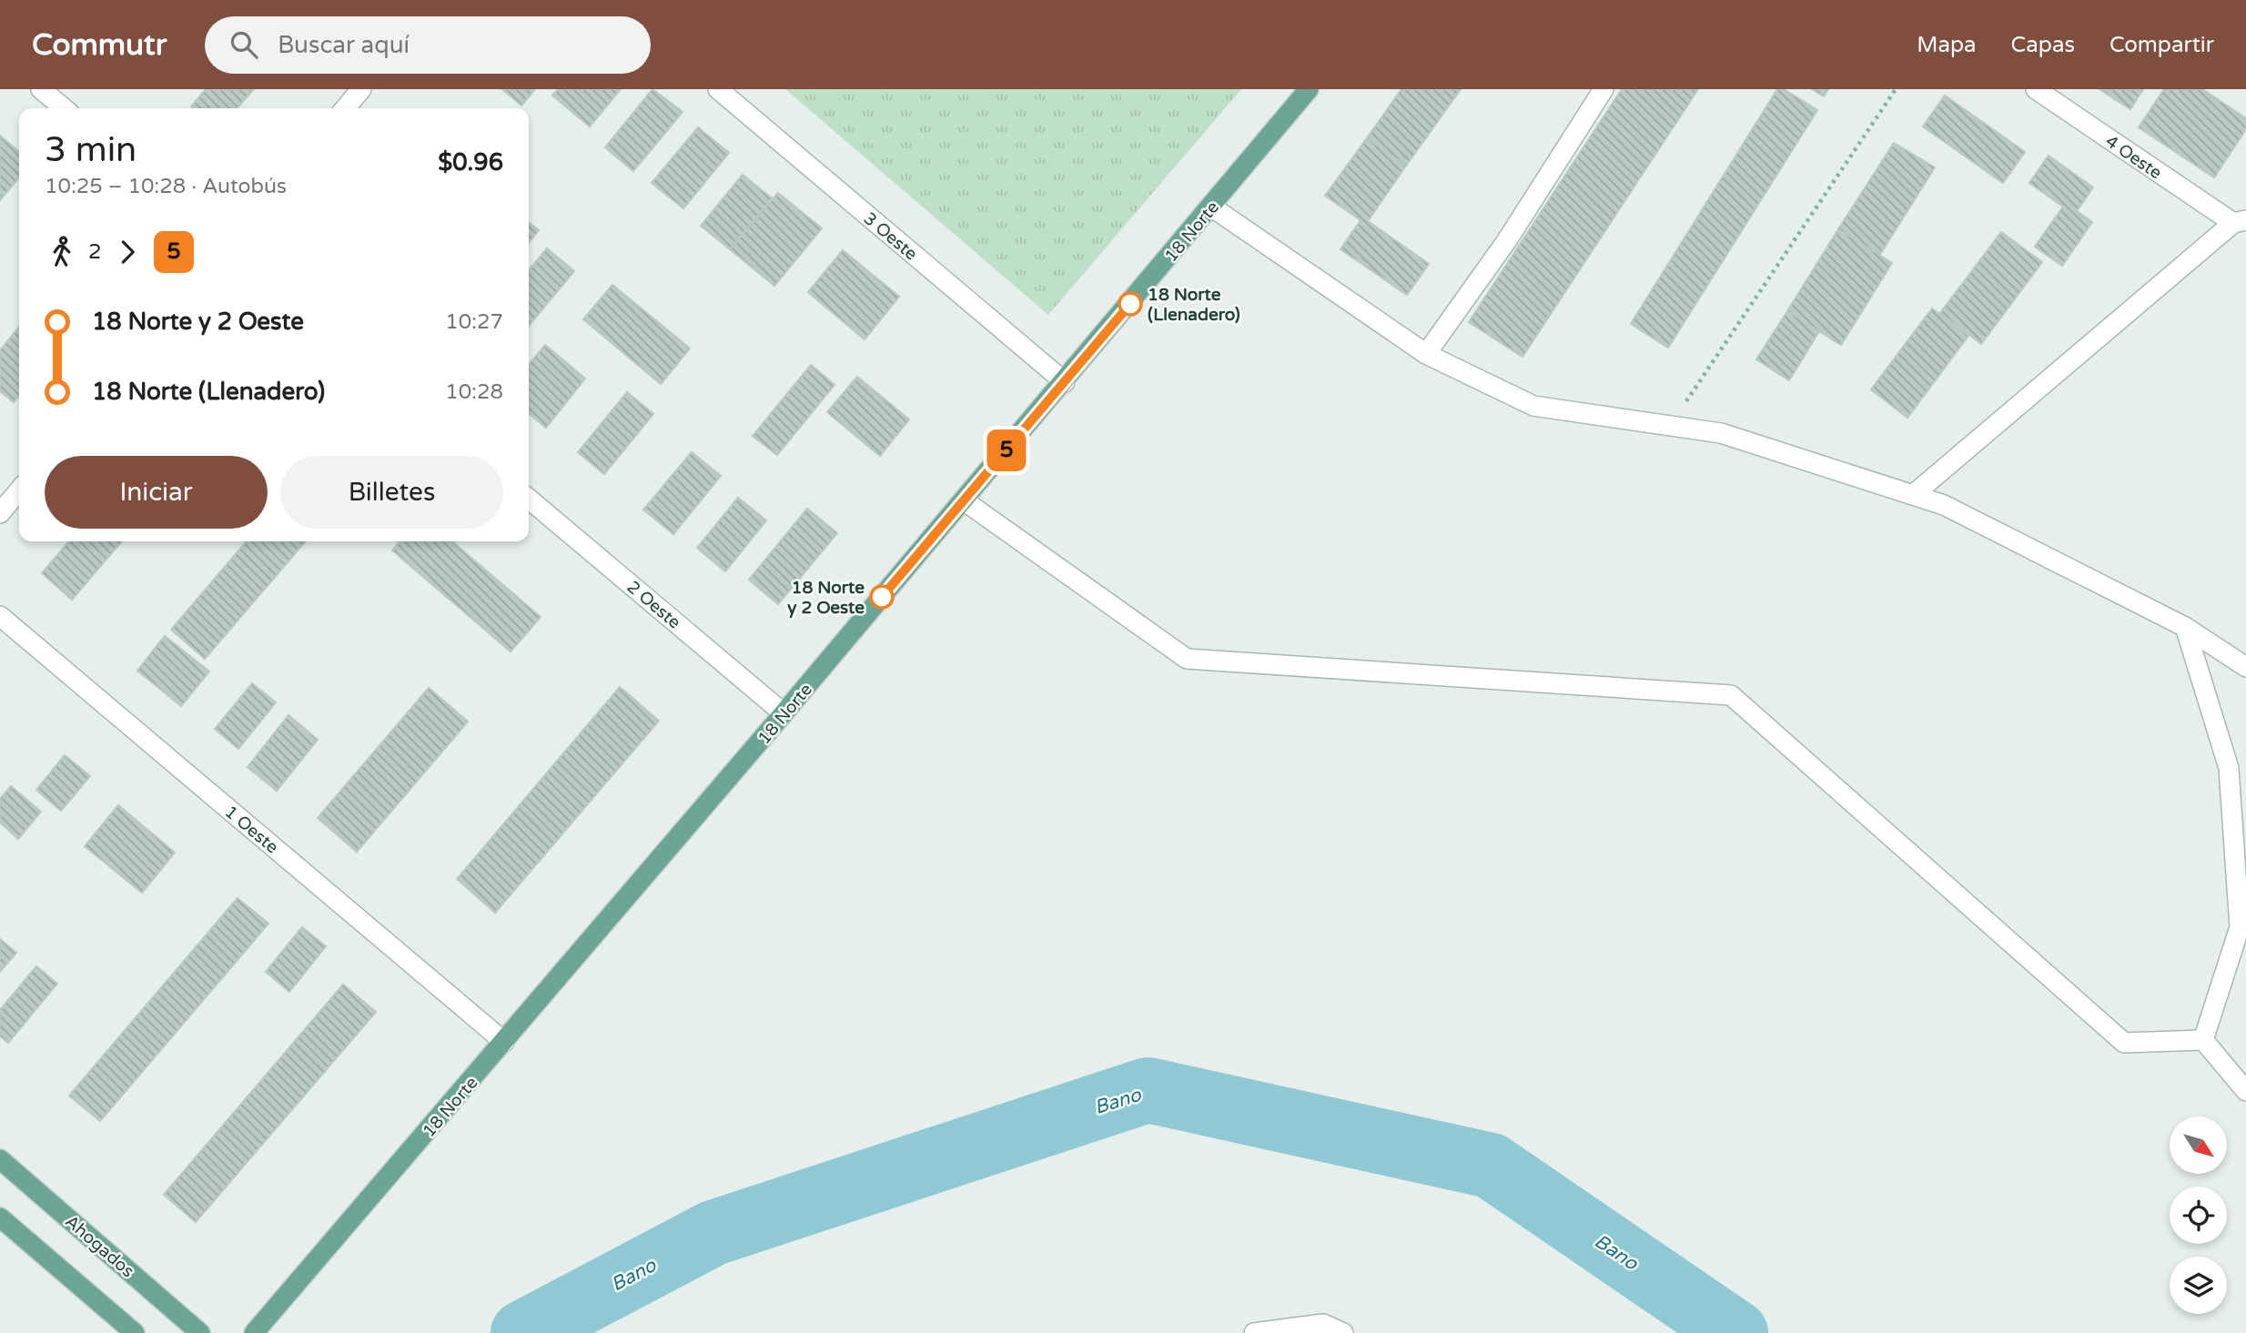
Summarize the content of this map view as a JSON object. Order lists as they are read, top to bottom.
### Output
{
  "streets": {
    "main road": ["18 Norte", "Ahogados"],
    "street": [
      "4 Oeste",
      "3 Oeste",
      "2 Oeste",
      "1 Oeste"
    ]
  },
  "crossings": [
    ["18 Norte", "3 Oeste"],
    ["18 Norte", "2 Oeste"],
    ["18 Norte", "1 Oeste"]
  ],
  "water": ["Bano"],
  "places": ["18 Norte (Llenadero)", "18 Norte y 2 Oeste"],
  "lines": ["bus line 5"],
  "north": "bottom right",
  "page": {
    "header": "Commutr",
    "search": "Buscar aquí",
    "nav": ["Mapa", "Capas", "Compartir"],
    "on_map": "5",
    "heading": ["3 min", "10:25 – 10:28 · Autobús", "$0.96"],
    "legs": ["2", "5"],
    "list": [
      {
        "name": "18 Norte y 2 Oeste",
        "value": "10:27"
      },
      {
        "name": "18 Norte (Llenadero)",
        "value": "10:28"
      }
    ],
    "buttons": ["Iniciar", "Billetes"]
  }
}
